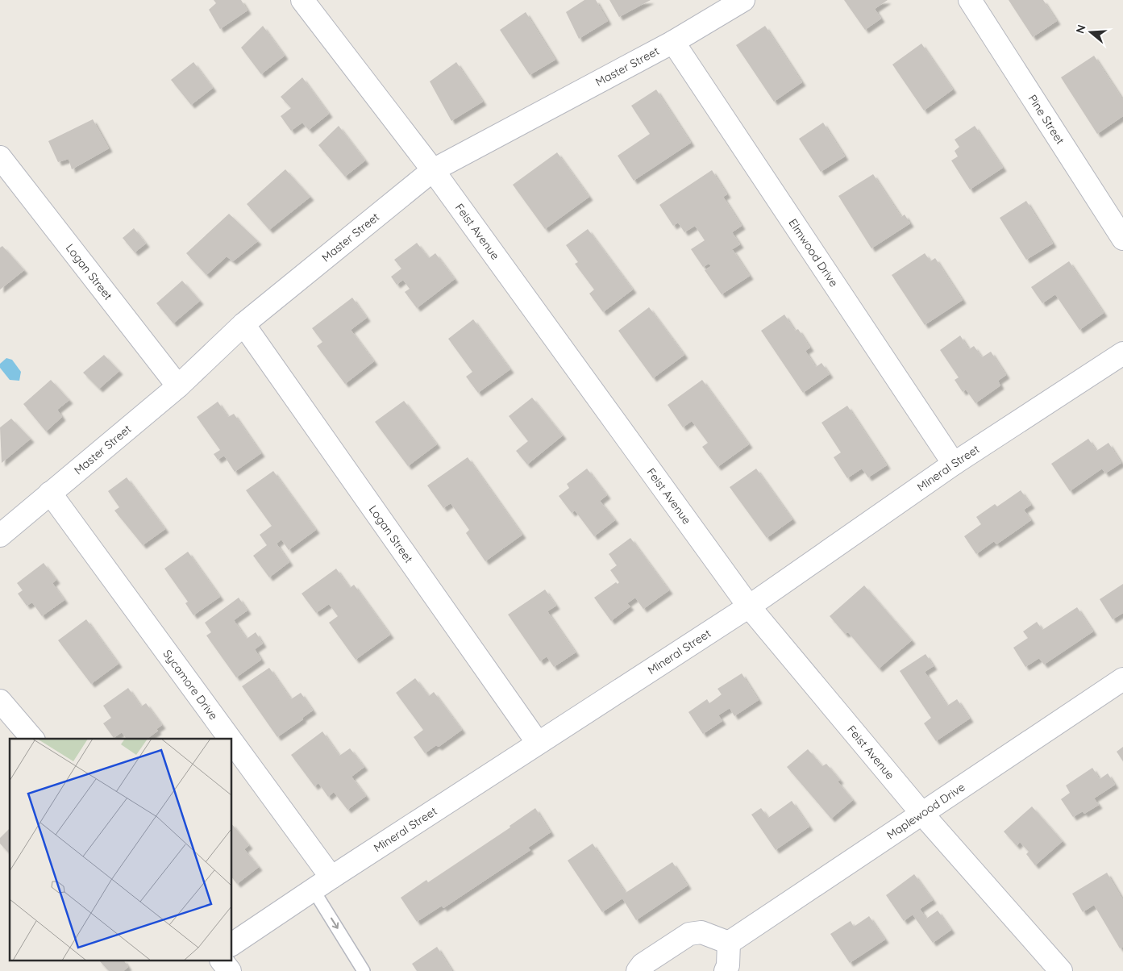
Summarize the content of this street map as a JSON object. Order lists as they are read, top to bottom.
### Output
{
  "streets": {
    "street": [
      "Master Street",
      "Pine Street",
      "Feist Avenue",
      "Elmwood Drive",
      "Logan Street",
      "Mineral Street",
      "Sycamore Drive",
      "Maplewood Drive"
    ]
  },
  "crossings": [
    ["Master Street", "Feist Avenue"],
    ["Master Street", "Elmwood Drive"],
    ["Master Street", "Logan Street"],
    ["Master Street", "Sycamore Drive"],
    ["Feist Avenue", "Mineral Street"],
    ["Feist Avenue", "Maplewood Drive"],
    ["Elmwood Drive", "Mineral Street"],
    ["Logan Street", "Mineral Street"],
    ["Mineral Street", "Sycamore Drive"]
  ],
  "north": "left"
}
